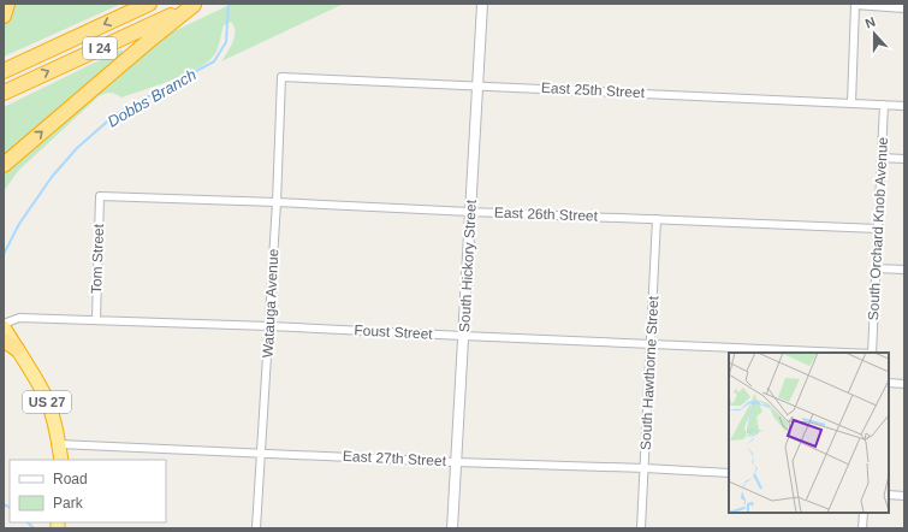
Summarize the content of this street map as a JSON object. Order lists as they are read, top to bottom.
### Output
{
  "streets": {
    "highway": ["I 24", "US 27"],
    "street": [
      "East 25th Street",
      "East 26th Street",
      "South Orchard Knob Avenue",
      "Tom Street",
      "South Hickory Street",
      "Watauga Avenue",
      "Foust Street",
      "South Hawthorne Street",
      "East 27th Street"
    ]
  },
  "crossings": [
    ["East 25th Street", "South Orchard Knob Avenue"],
    ["East 25th Street", "South Hickory Street"],
    ["East 25th Street", "Watauga Avenue"],
    ["East 26th Street", "South Orchard Knob Avenue"],
    ["East 26th Street", "Tom Street"],
    ["East 26th Street", "South Hickory Street"],
    ["East 26th Street", "Watauga Avenue"],
    ["East 26th Street", "South Hawthorne Street"],
    ["Tom Street", "Foust Street"],
    ["South Hickory Street", "Foust Street"],
    ["South Hickory Street", "East 27th Street"],
    ["Watauga Avenue", "Foust Street"],
    ["Watauga Avenue", "East 27th Street"],
    ["Foust Street", "South Hawthorne Street"],
    ["South Hawthorne Street", "East 27th Street"],
    ["US 27", "East 27th Street"]
  ],
  "water": ["Dobbs Branch"],
  "legend": ["Road", "Park"],
  "north": "top"
}
